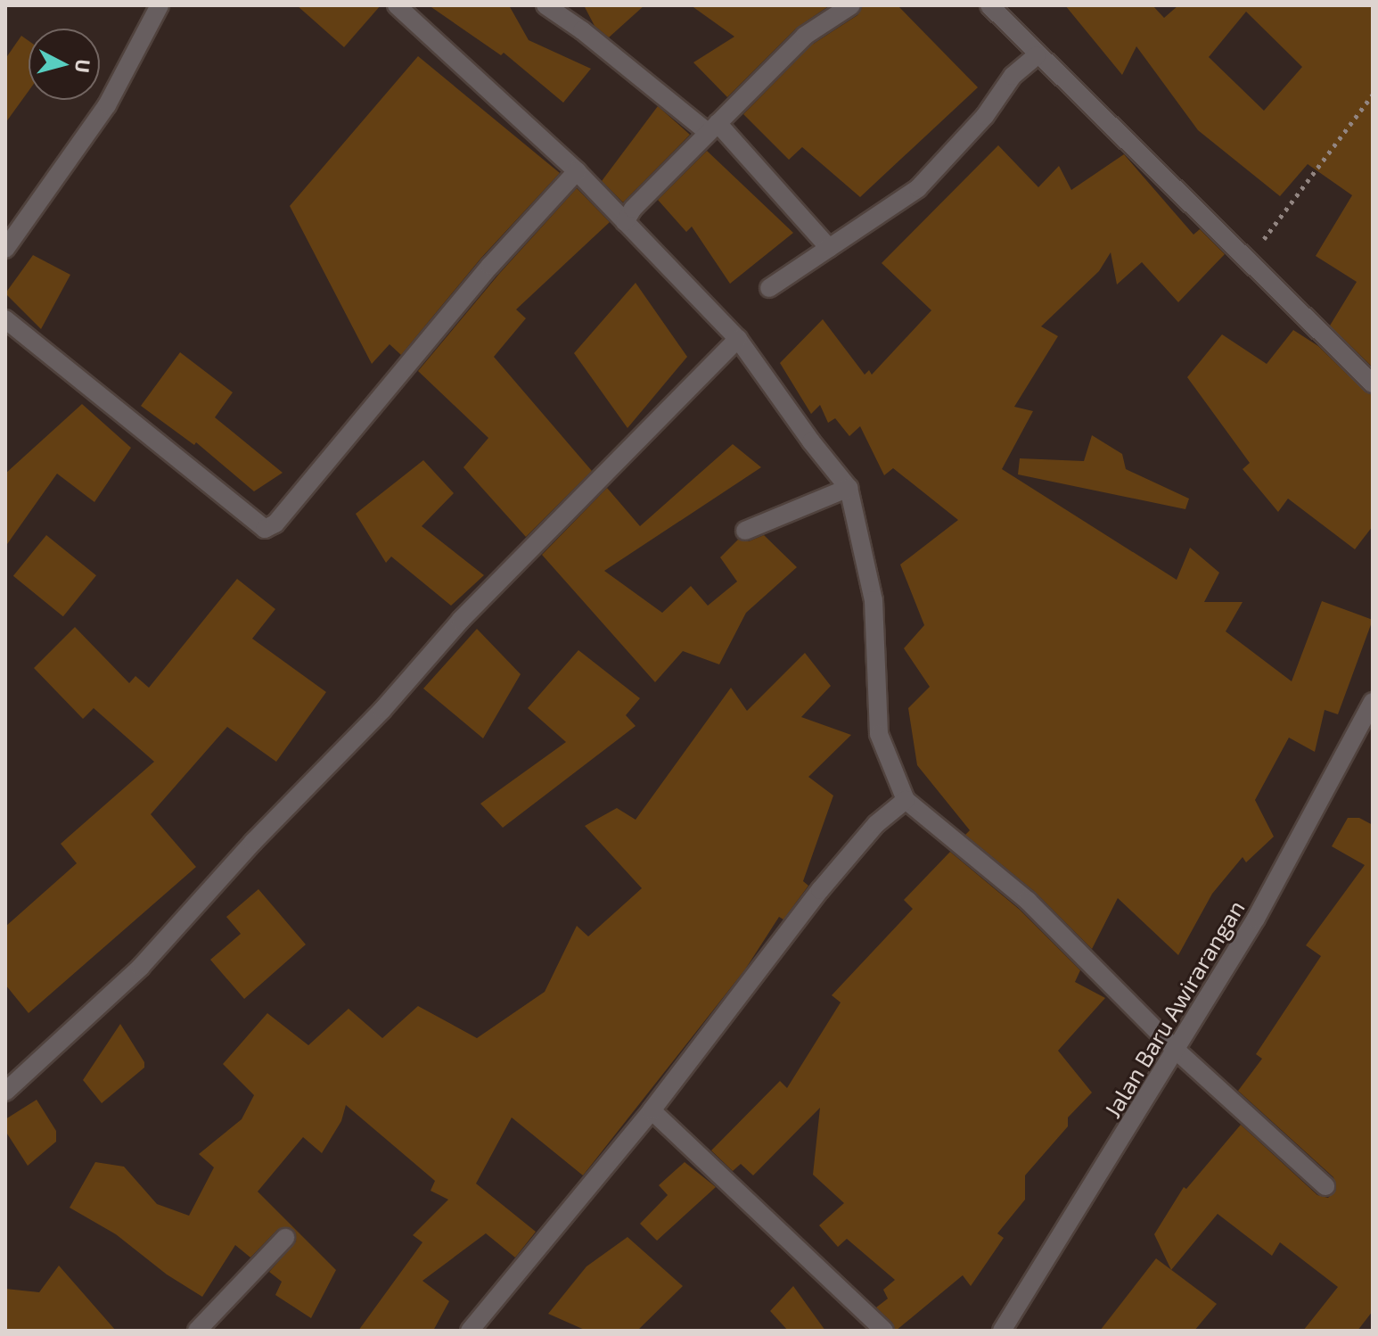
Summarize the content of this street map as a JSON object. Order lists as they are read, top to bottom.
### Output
{
  "streets": {
    "street": ["Jalan Baru Awirarangan"]
  },
  "north": "right"
}
